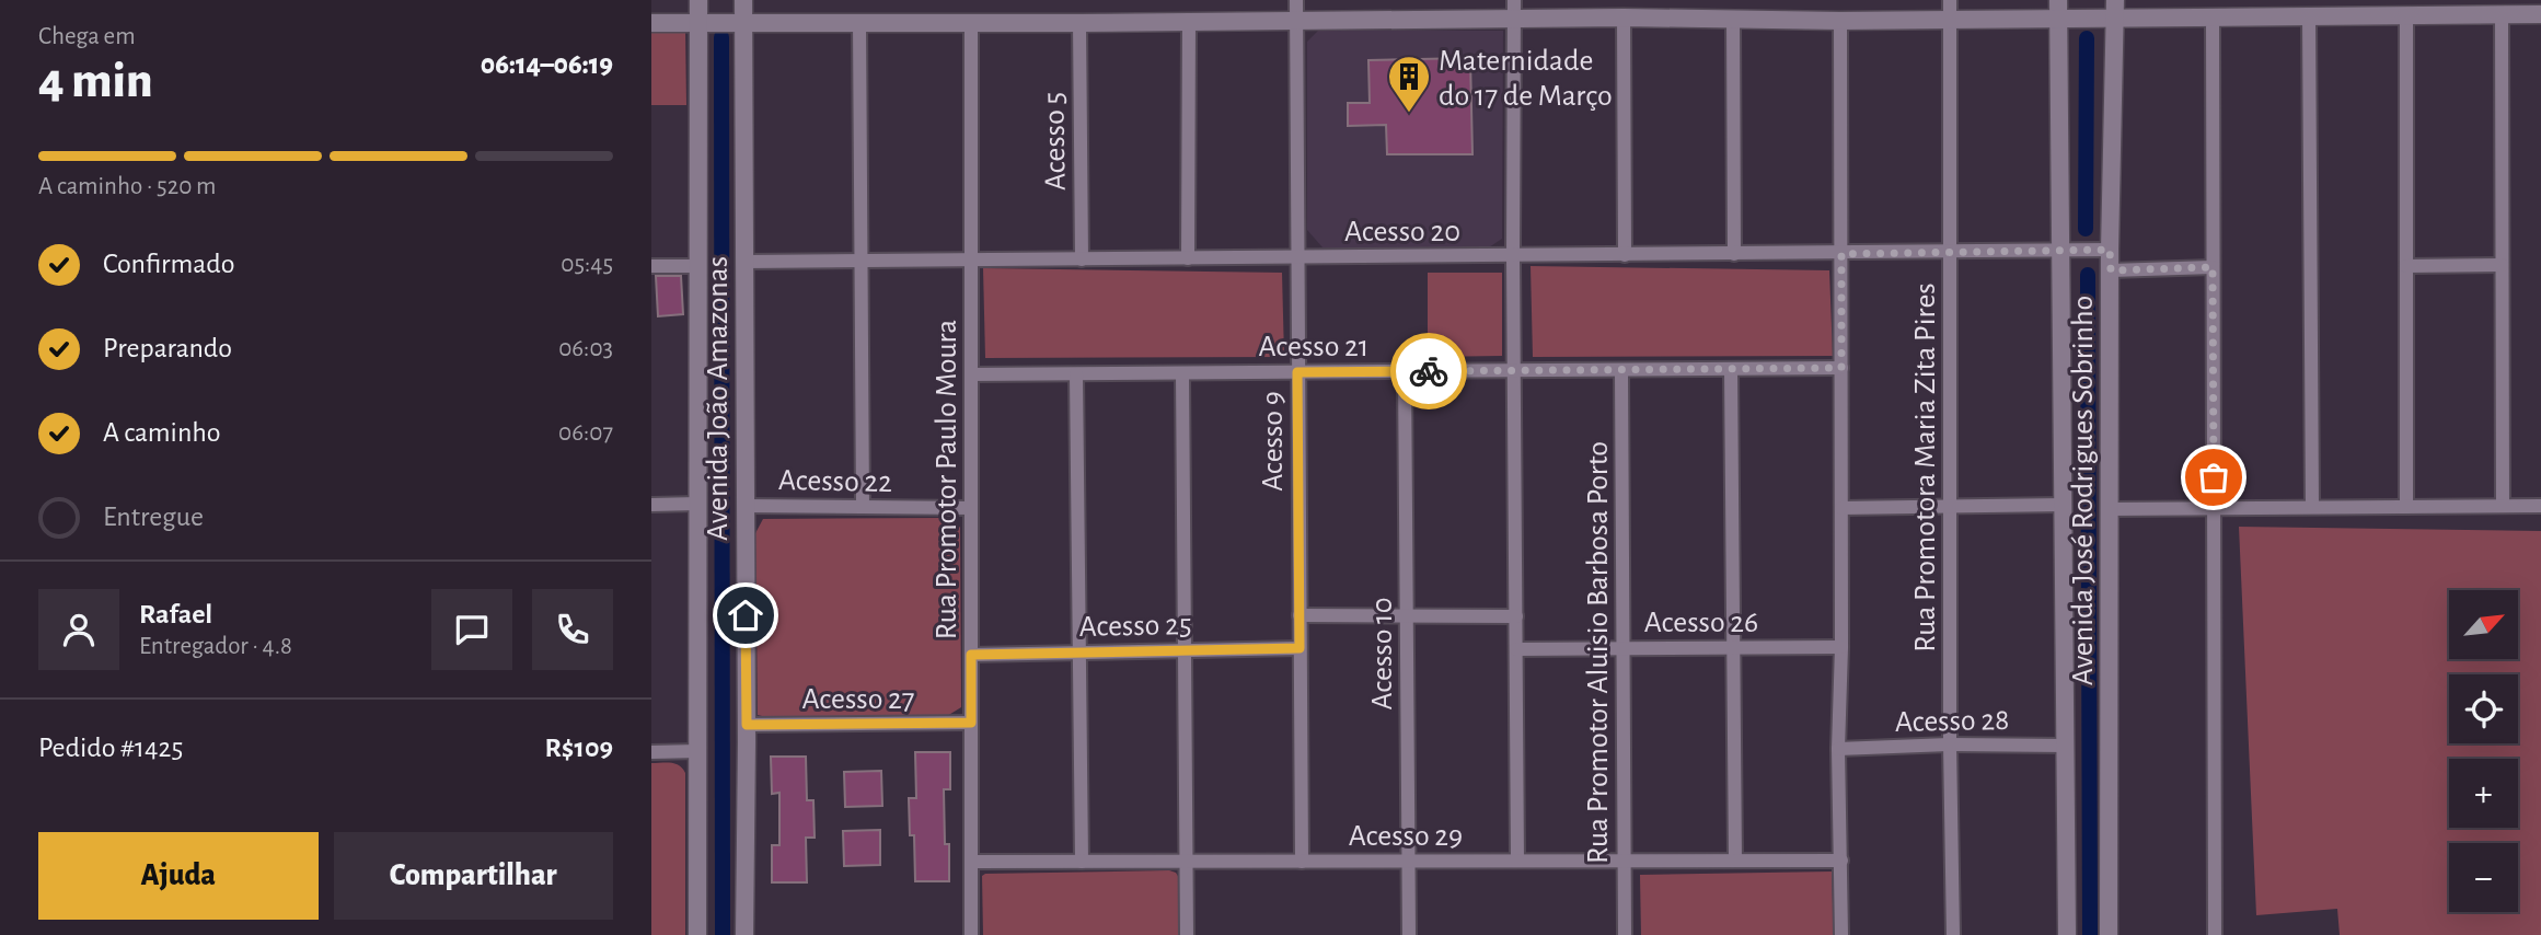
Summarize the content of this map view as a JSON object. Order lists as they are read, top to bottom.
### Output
{
  "streets": {
    "street": [
      "Acesso 5",
      "Acesso 20",
      "Acesso 21",
      "Avenida João Amazonas",
      "Acesso 9",
      "Rua Promotora Maria Zita Pires",
      "Acesso 22",
      "Rua Promotor Paulo Moura",
      "Avenida José Rodrigues Sobrinho",
      "Acesso 26",
      "Acesso 25",
      "Rua Promotor Aluisio Barbosa Porto",
      "Acesso 10",
      "Acesso 27",
      "Acesso 28",
      "Acesso 29"
    ]
  },
  "crossings": [
    ["Acesso 5", "Acesso 20"],
    ["Acesso 20", "Avenida João Amazonas"],
    ["Acesso 20", "Acesso 9"],
    ["Acesso 20", "Rua Promotora Maria Zita Pires"],
    ["Acesso 20", "Rua Promotor Paulo Moura"],
    ["Acesso 20", "Avenida José Rodrigues Sobrinho"],
    ["Acesso 21", "Acesso 9"],
    ["Acesso 21", "Rua Promotor Paulo Moura"],
    ["Acesso 21", "Rua Promotor Aluisio Barbosa Porto"],
    ["Acesso 21", "Acesso 10"],
    ["Avenida João Amazonas", "Acesso 22"],
    ["Avenida João Amazonas", "Acesso 27"],
    ["Acesso 9", "Acesso 25"],
    ["Acesso 9", "Acesso 29"],
    ["Rua Promotora Maria Zita Pires", "Acesso 28"],
    ["Acesso 22", "Rua Promotor Paulo Moura"],
    ["Rua Promotor Paulo Moura", "Acesso 25"],
    ["Rua Promotor Paulo Moura", "Acesso 27"],
    ["Rua Promotor Paulo Moura", "Acesso 29"],
    ["Avenida José Rodrigues Sobrinho", "Acesso 28"],
    ["Acesso 26", "Rua Promotor Aluisio Barbosa Porto"],
    ["Rua Promotor Aluisio Barbosa Porto", "Acesso 29"],
    ["Acesso 10", "Acesso 29"]
  ],
  "places": {
    "building": ["Maternidade do 17 de Março"]
  },
  "north": "top right",
  "page": {
    "heading": ["4 min", "Chega em", "06:14–06:19"],
    "panel": [
      "Rafael",
      "Entregador · 4.8",
      "Pedido #1425",
      "R$109"
    ],
    "bar": "A caminho · 520 m",
    "list": [
      ["Confirmado", "05:45"],
      ["Preparando", "06:03"],
      ["A caminho", "06:07"],
      "Entregue"
    ],
    "map_buttons": ["+", "−"],
    "buttons": ["Ajuda", "Compartilhar"]
  }
}
